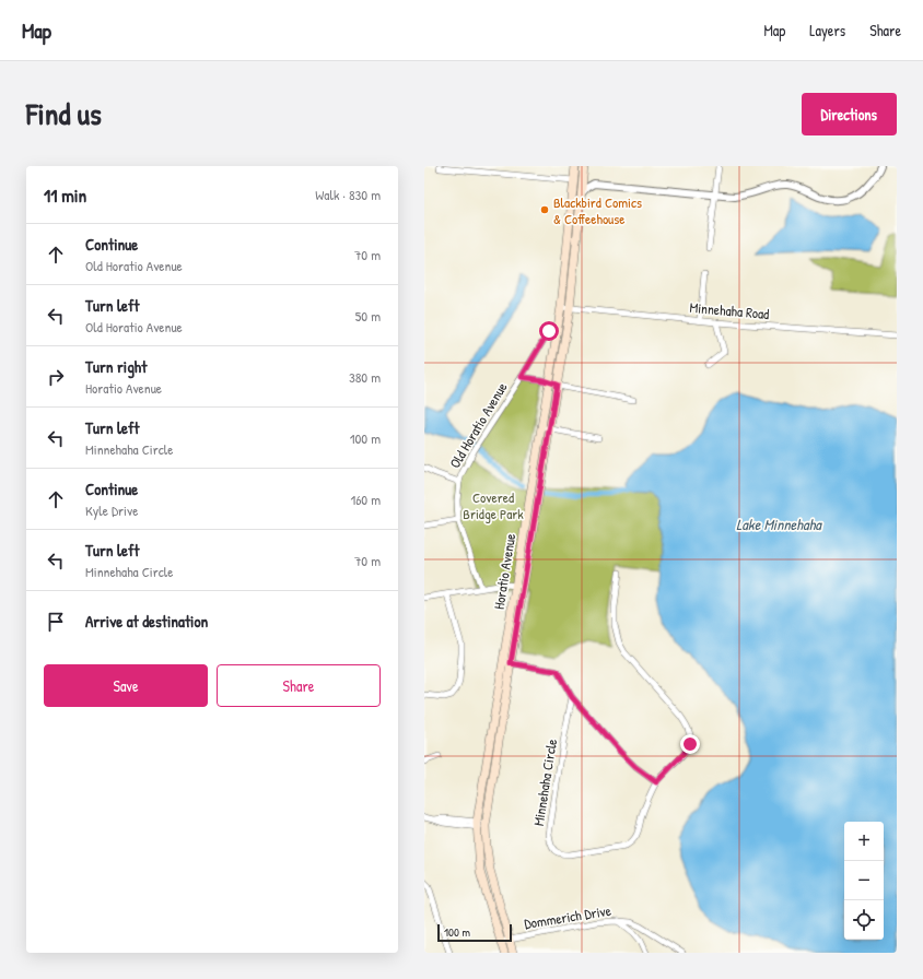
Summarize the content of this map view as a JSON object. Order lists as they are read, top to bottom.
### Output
{
  "streets": {
    "main road": ["Horatio Avenue"],
    "street": [
      "Minnehaha Road",
      "Old Horatio Avenue",
      "Minnehaha Circle",
      "Dommerich Drive"
    ]
  },
  "crossings": [
    ["Minnehaha Road", "Horatio Avenue"],
    ["Old Horatio Avenue", "Horatio Avenue"],
    ["Horatio Avenue", "Dommerich Drive"]
  ],
  "water": ["Lake Minnehaha"],
  "parks": ["Covered Bridge Park"],
  "places": ["Blackbird Comics & Coffeehouse"],
  "scale_bar": "100 m",
  "page": {
    "header": "Map",
    "nav": ["Map", "Layers", "Share"],
    "title": "Find us",
    "buttons": [
      "Directions",
      ["Save", "Share"]
    ],
    "heading": ["11 min", "Walk · 830 m"],
    "list": [
      ["Continue", "Old Horatio Avenue", "70 m"],
      ["Turn left", "Old Horatio Avenue", "50 m"],
      ["Turn right", "Horatio Avenue", "380 m"],
      ["Turn left", "Minnehaha Circle", "100 m"],
      ["Continue", "Kyle Drive", "160 m"],
      ["Turn left", "Minnehaha Circle", "70 m"],
      "Arrive at destination"
    ],
    "map_buttons": ["+", "−"],
    "scale": "100 m"
  }
}
